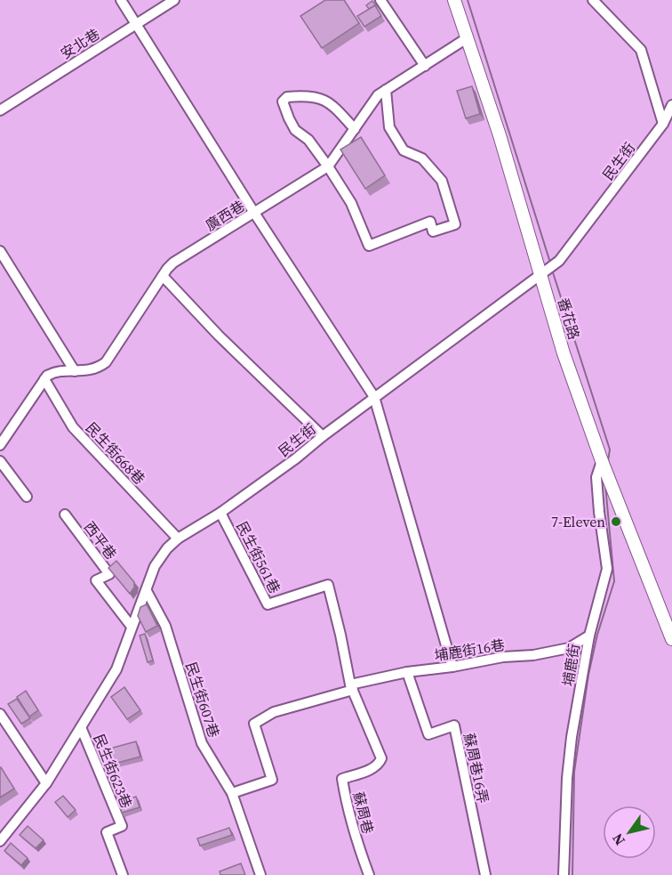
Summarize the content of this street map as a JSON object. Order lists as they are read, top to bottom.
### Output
{
  "streets": {
    "main road": ["番花路"],
    "street": [
      "安北巷",
      "民生街",
      "廣西巷",
      "民生街668巷",
      "西平巷",
      "民生街561巷",
      "埔鹿街16巷",
      "埔鹿街",
      "民生街607巷",
      "蘇周巷16弄",
      "民生街623巷",
      "蘇周巷"
    ]
  },
  "crossings": [
    ["民生街", "番花路"],
    ["民生街", "民生街668巷"],
    ["民生街", "西平巷"],
    ["民生街", "民生街561巷"],
    ["民生街", "民生街607巷"],
    ["民生街", "民生街623巷"],
    ["廣西巷", "番花路"],
    ["廣西巷", "民生街668巷"],
    ["番花路", "埔鹿街"],
    ["民生街561巷", "埔鹿街16巷"],
    ["民生街561巷", "蘇周巷"],
    ["埔鹿街16巷", "埔鹿街"],
    ["埔鹿街16巷", "民生街607巷"],
    ["埔鹿街16巷", "蘇周巷16弄"],
    ["埔鹿街16巷", "蘇周巷"]
  ],
  "places": ["7-Eleven"],
  "north": "bottom left"
}
